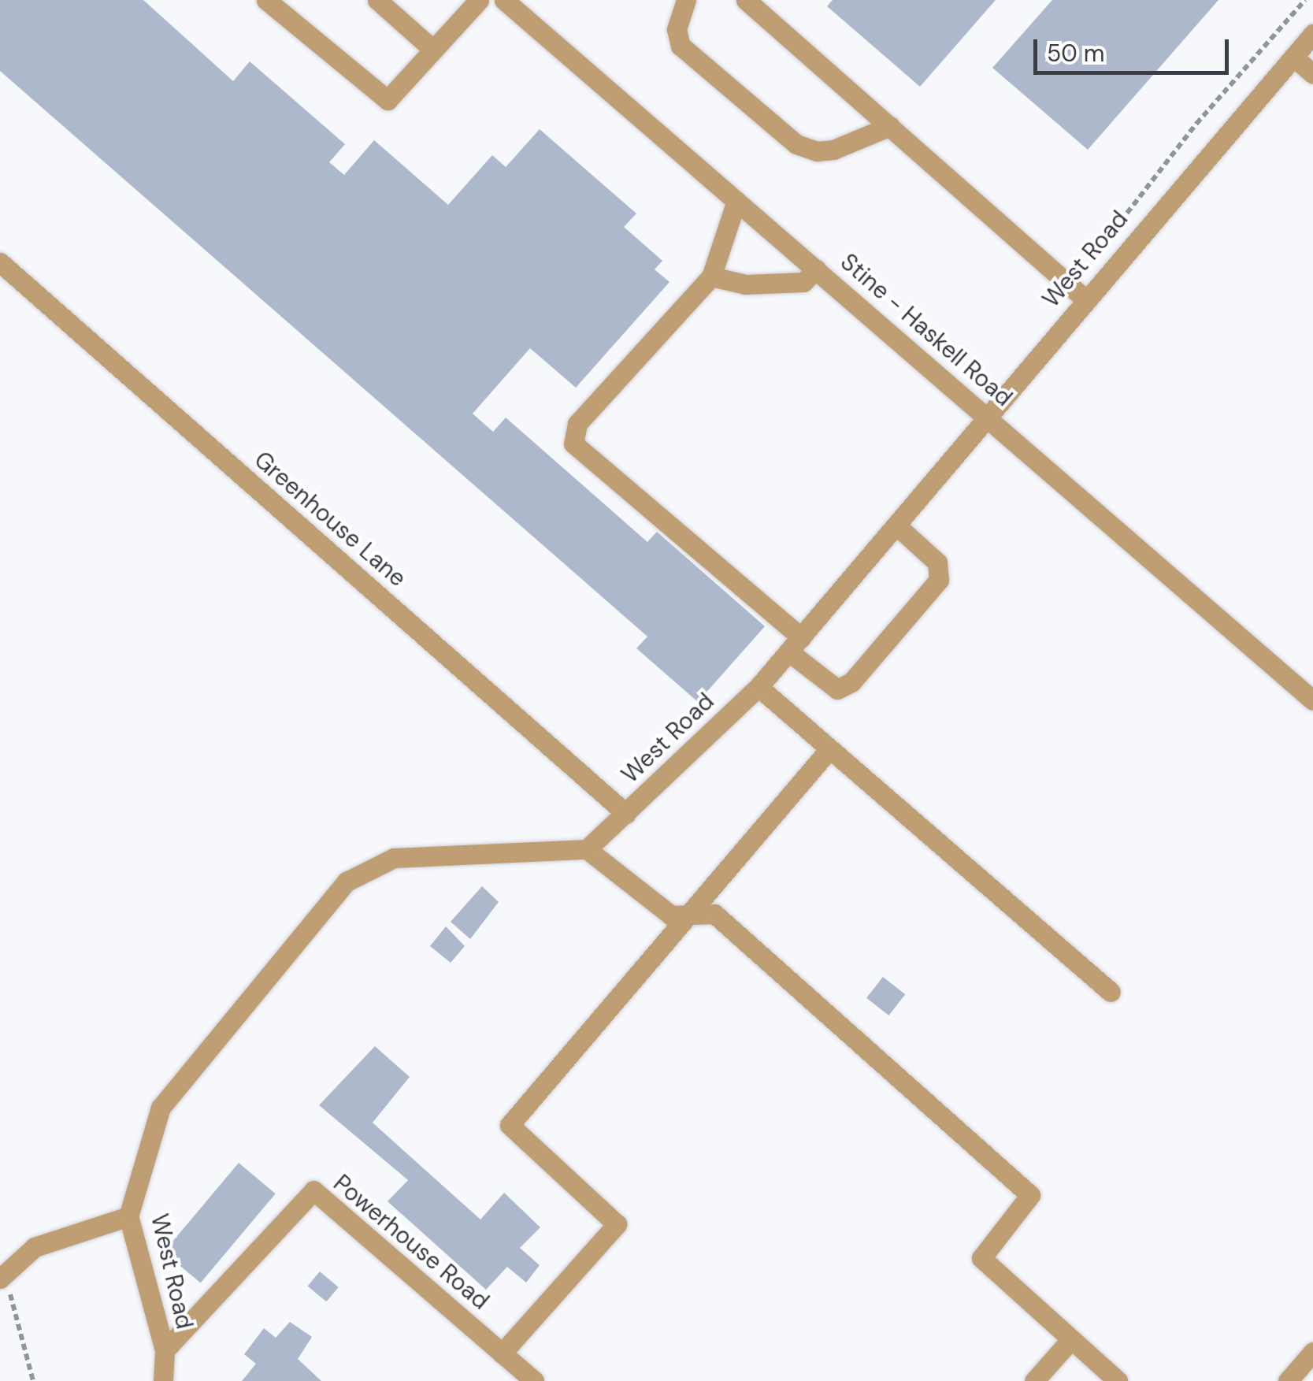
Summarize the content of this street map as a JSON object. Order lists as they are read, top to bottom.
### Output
{
  "streets": {
    "street": [
      "West Road",
      "Stine - Haskell Road",
      "Greenhouse Lane",
      "Powerhouse Road"
    ]
  },
  "crossings": [
    ["West Road", "Stine - Haskell Road"],
    ["West Road", "Greenhouse Lane"],
    ["West Road", "Powerhouse Road"]
  ],
  "scale_bar": "50 m"
}
